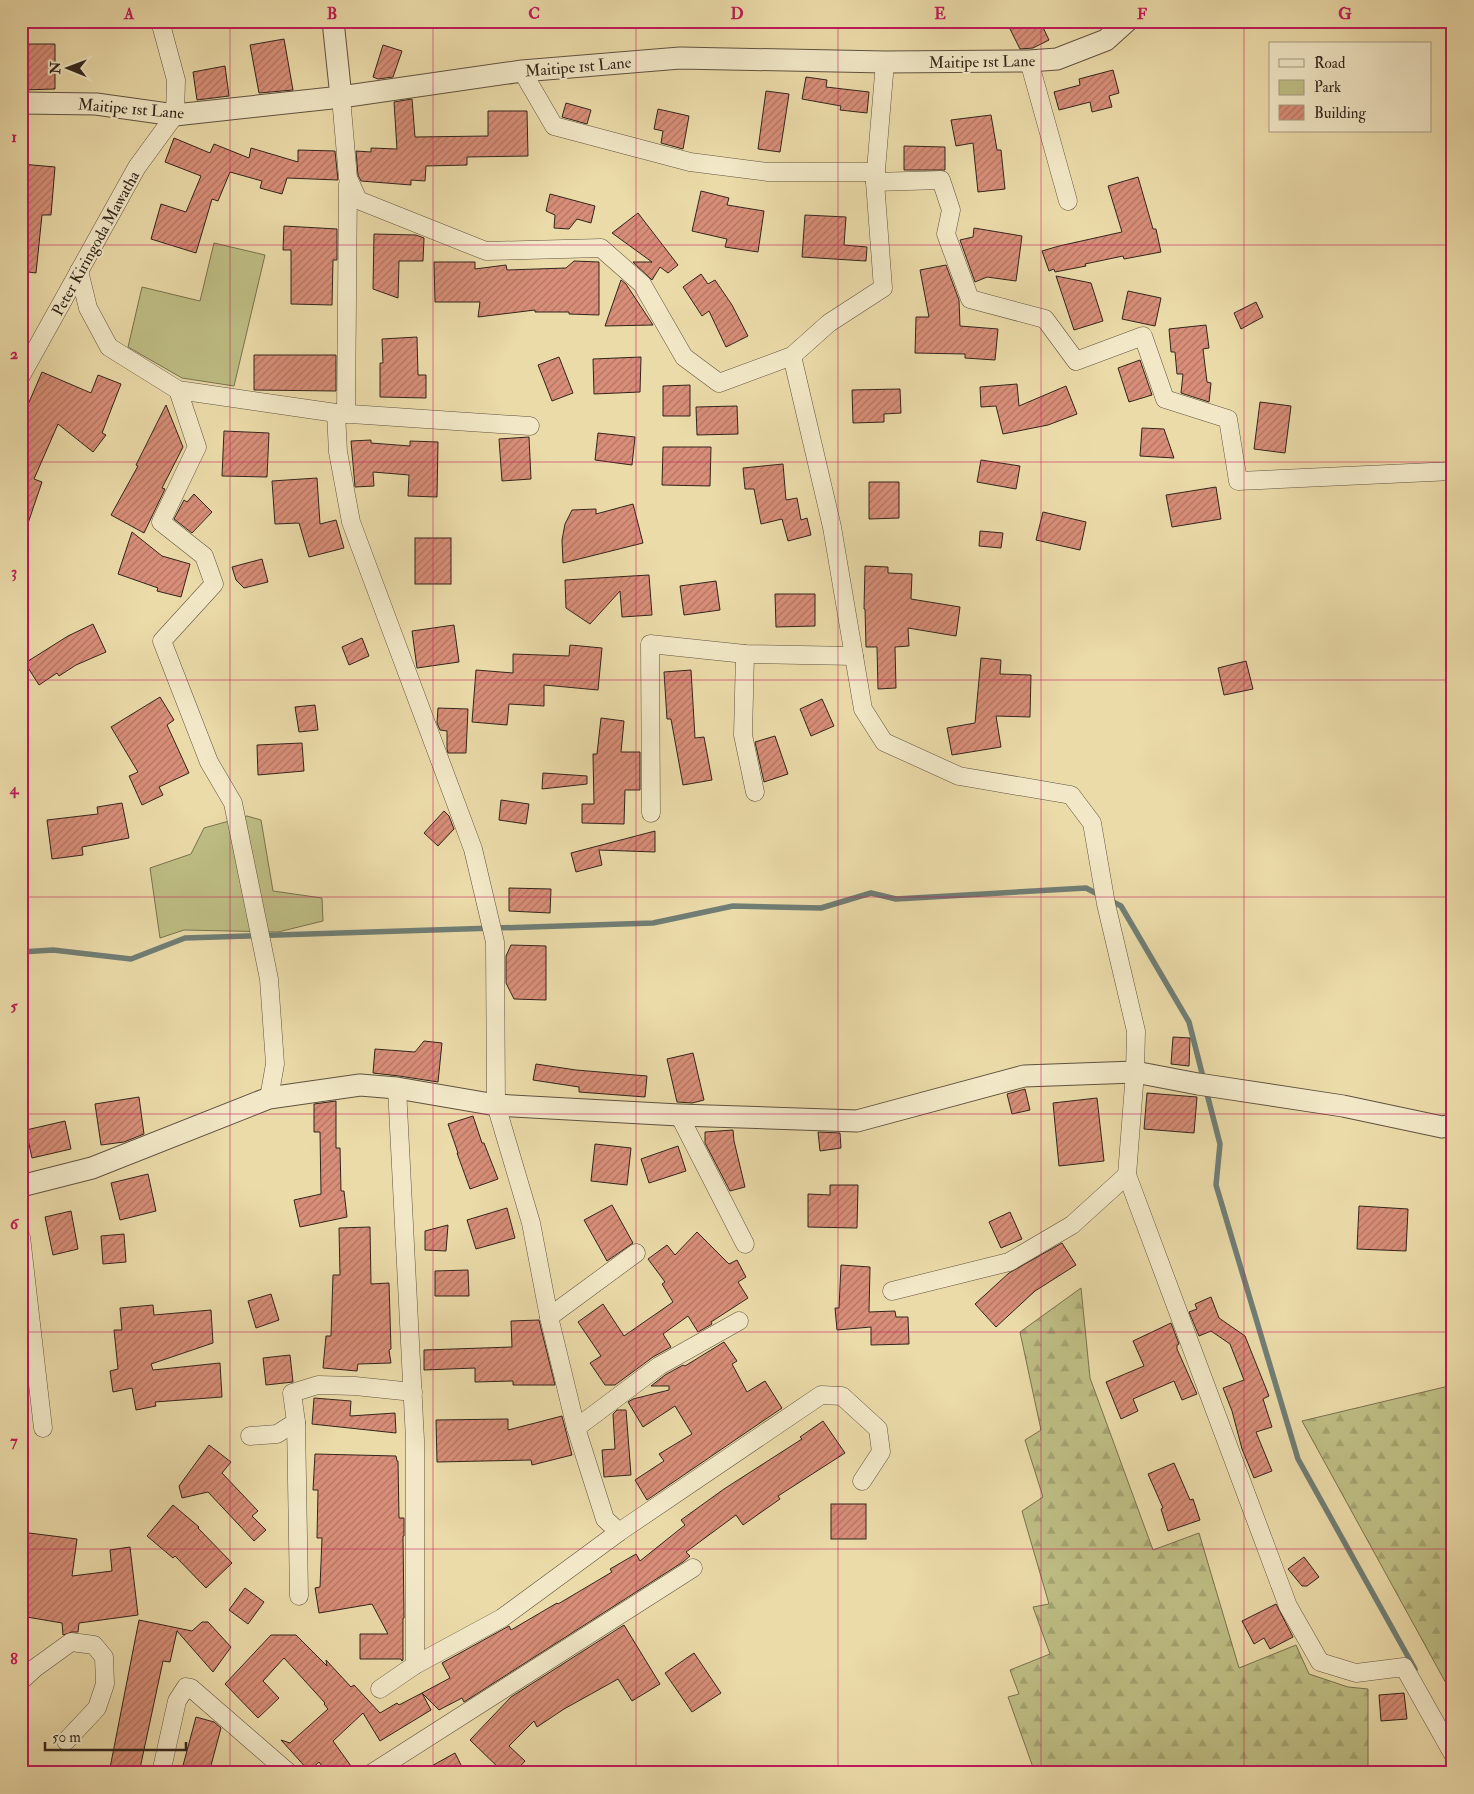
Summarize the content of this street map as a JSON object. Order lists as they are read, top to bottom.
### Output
{
  "streets": {
    "street": ["Maitipe 1st Lane", "Peter Kiringoda Mawatha"]
  },
  "crossings": [
    ["Maitipe 1st Lane", "Peter Kiringoda Mawatha"]
  ],
  "legend": ["Road", "Park", "Building"],
  "scale_bar": "50 m",
  "north": "left",
  "grid": {
    "columns": [
      "A",
      "B",
      "C",
      "D",
      "E",
      "F",
      "G"
    ],
    "rows": [
      "1",
      "2",
      "3",
      "4",
      "5",
      "6",
      "7",
      "8"
    ]
  }
}
